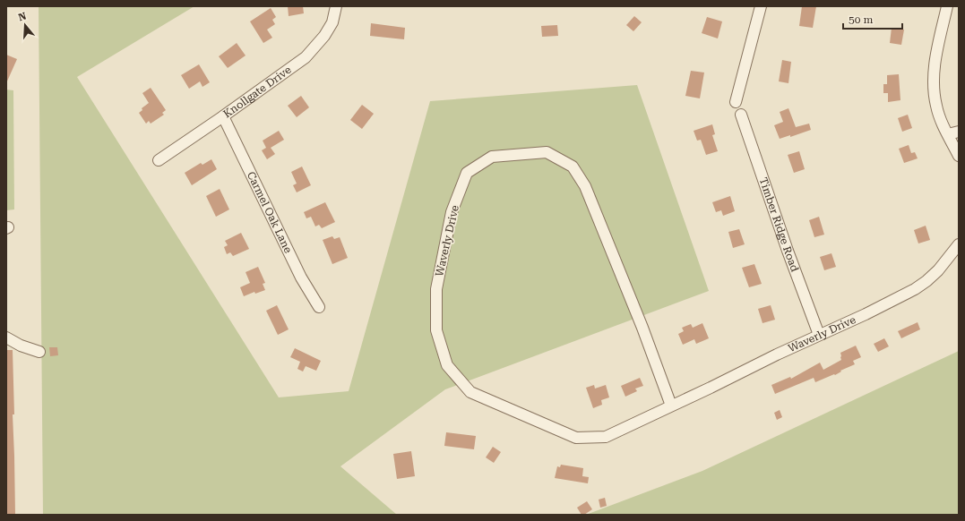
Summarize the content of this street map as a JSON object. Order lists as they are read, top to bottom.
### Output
{
  "streets": {
    "street": [
      "Knollgate Drive",
      "Carmel Oak Lane",
      "Timber Ridge Road",
      "Waverly Drive"
    ]
  },
  "crossings": [
    ["Knollgate Drive", "Carmel Oak Lane"],
    ["Timber Ridge Road", "Waverly Drive"]
  ],
  "scale_bar": "50 m",
  "north": "top"
}
